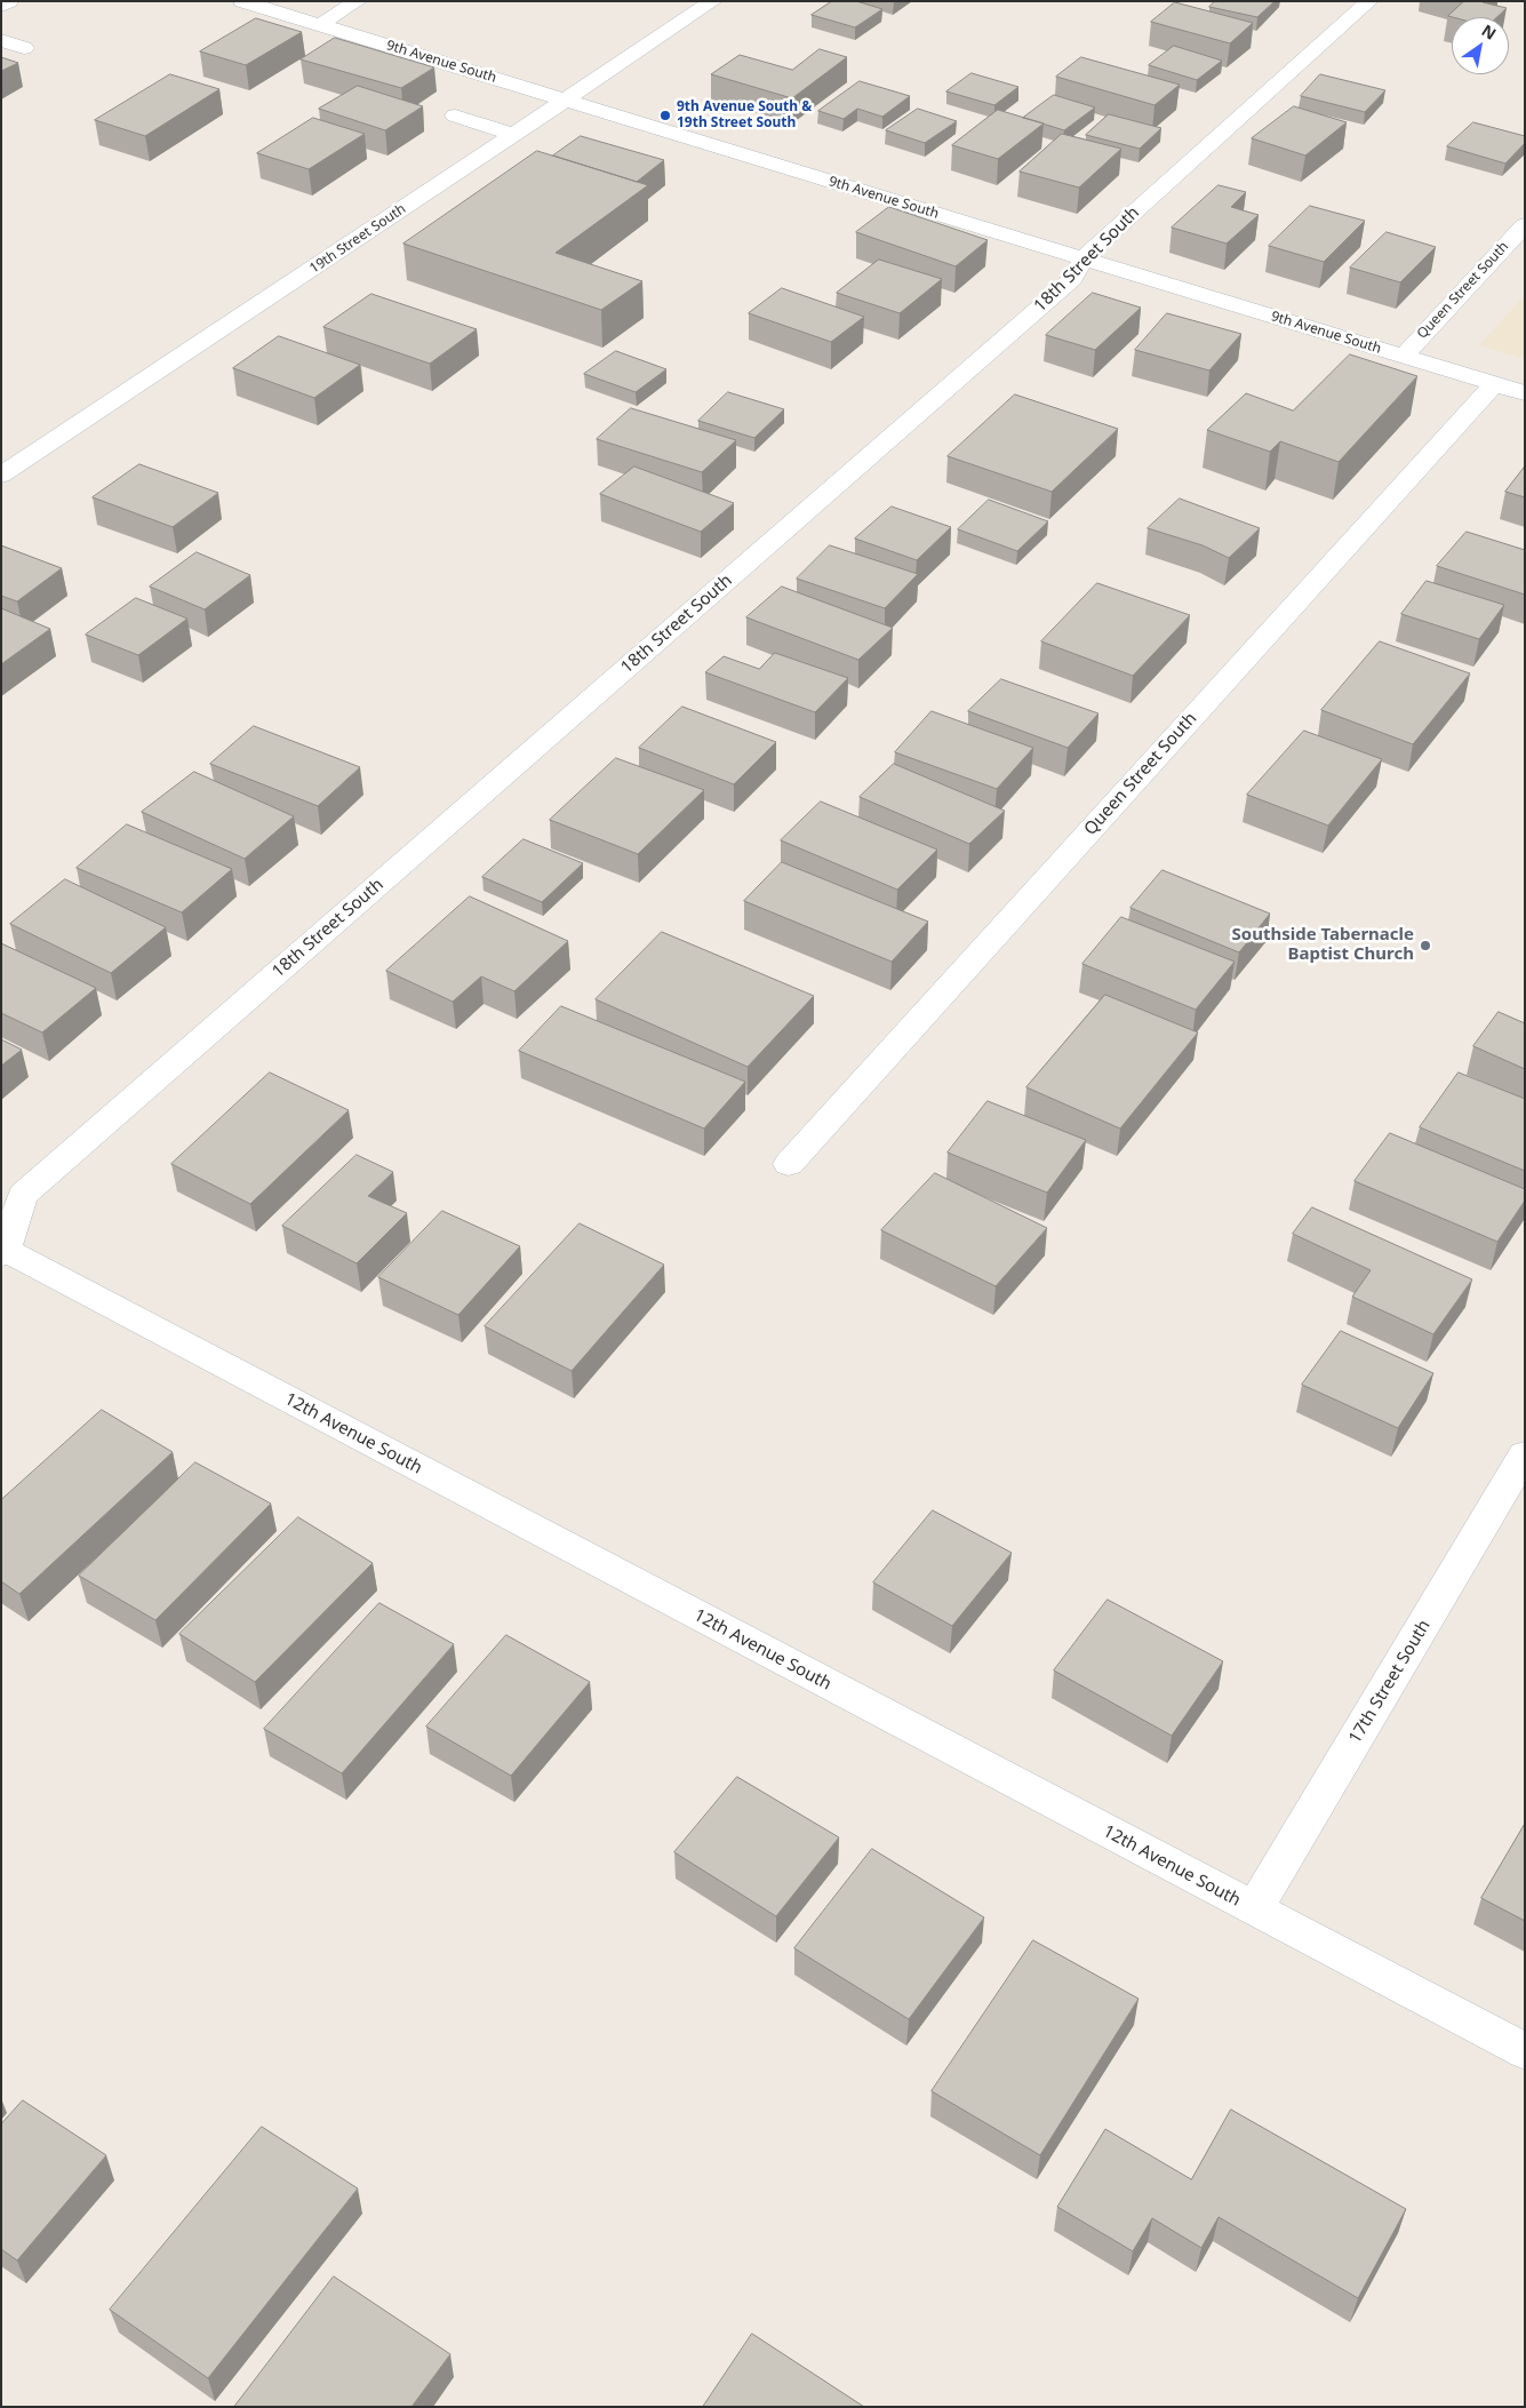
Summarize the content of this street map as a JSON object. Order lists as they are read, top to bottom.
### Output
{
  "streets": {
    "street": [
      "9th Avenue South",
      "19th Street South",
      "18th Street South",
      "Queen Street South",
      "12th Avenue South",
      "17th Street South"
    ]
  },
  "crossings": [
    ["9th Avenue South", "19th Street South"],
    ["9th Avenue South", "18th Street South"],
    ["9th Avenue South", "Queen Street South"],
    ["18th Street South", "12th Avenue South"],
    ["12th Avenue South", "17th Street South"]
  ],
  "places": ["9th Avenue South & 19th Street South", "Southside Tabernacle Baptist Church"],
  "north": "top right"
}
